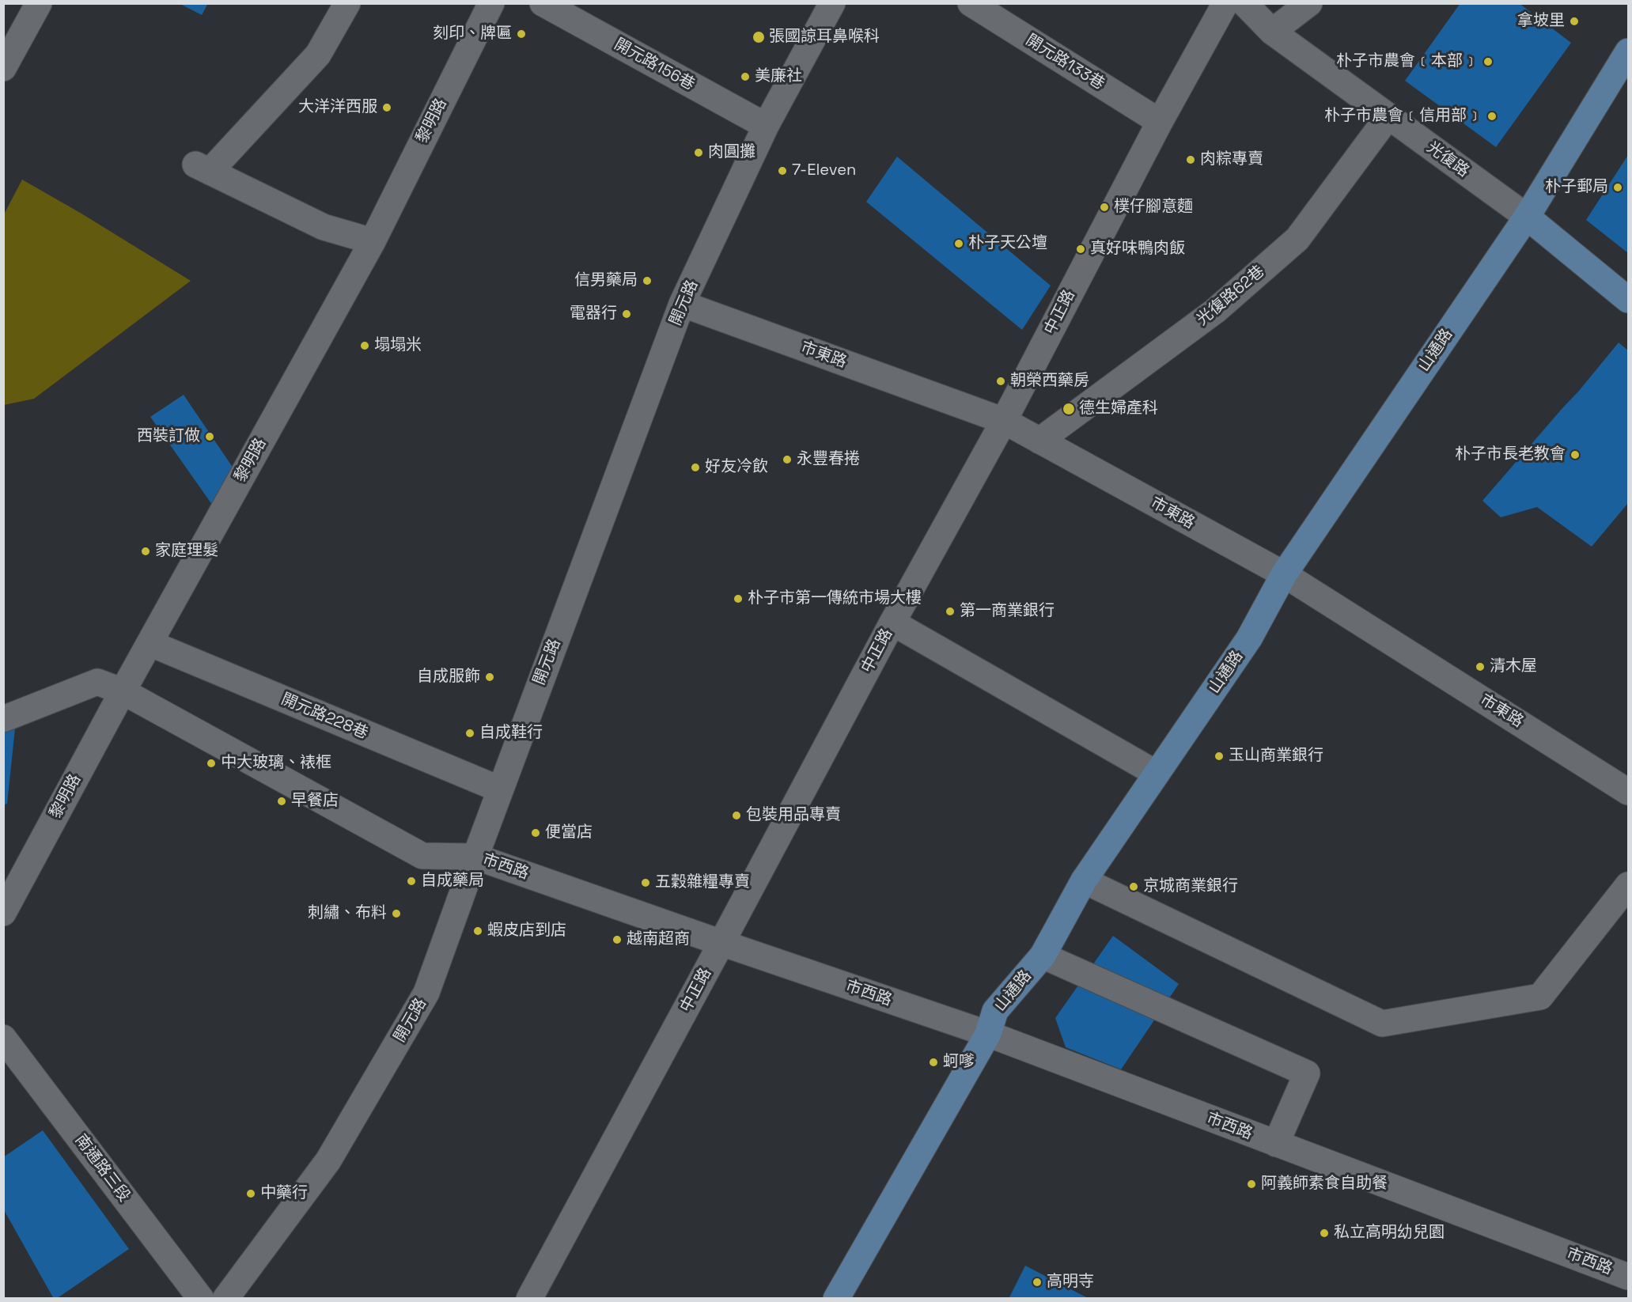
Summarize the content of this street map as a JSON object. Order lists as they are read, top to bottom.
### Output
{
  "streets": {
    "main road": ["光復路", "山通路"],
    "street": [
      "開元路133巷",
      "開元路156巷",
      "黎明路",
      "光復路62巷",
      "開元路",
      "中正路",
      "市東路",
      "開元路228巷",
      "市西路",
      "南通路三段"
    ]
  },
  "crossings": [
    ["開元路133巷", "中正路"],
    ["開元路156巷", "開元路"],
    ["黎明路", "開元路228巷"],
    ["黎明路", "市西路"],
    ["光復路", "光復路62巷"],
    ["光復路", "山通路"],
    ["光復路62巷", "市東路"],
    ["開元路", "市東路"],
    ["開元路", "開元路228巷"],
    ["開元路", "市西路"],
    ["中正路", "市東路"],
    ["中正路", "市西路"],
    ["山通路", "市東路"],
    ["山通路", "市西路"]
  ],
  "places": [
    "拿坡里",
    "刻印、牌匾",
    "張國諒耳鼻喉科",
    "朴子市農會﹝本部﹞",
    "美廉社",
    "大洋洋西服",
    "朴子市農會﹝信用部﹞",
    "肉圓攤",
    "肉粽專賣",
    "7-Eleven",
    "朴子郵局",
    "樸仔腳意麵",
    "朴子天公壇",
    "真好味鴨肉飯",
    "信男藥局",
    "電器行",
    "塌塌米",
    "朝榮西藥房",
    "德生婦產科",
    "西裝訂做",
    "朴子市長老教會",
    "永豐春捲",
    "好友冷飲",
    "家庭理髮",
    "朴子市第一傳統市場大樓",
    "第一商業銀行",
    "清木屋",
    "自成服飾",
    "自成鞋行",
    "玉山商業銀行",
    "中大玻璃、裱框",
    "早餐店",
    "包裝用品專賣",
    "便當店",
    "自成藥局",
    "五穀雜糧專賣",
    "京城商業銀行",
    "刺繡、布料",
    "蝦皮店到店",
    "越南超商",
    "蚵嗲",
    "阿義師素食自助餐",
    "中藥行",
    "私立高明幼兒園",
    "高明寺"
  ]
}
